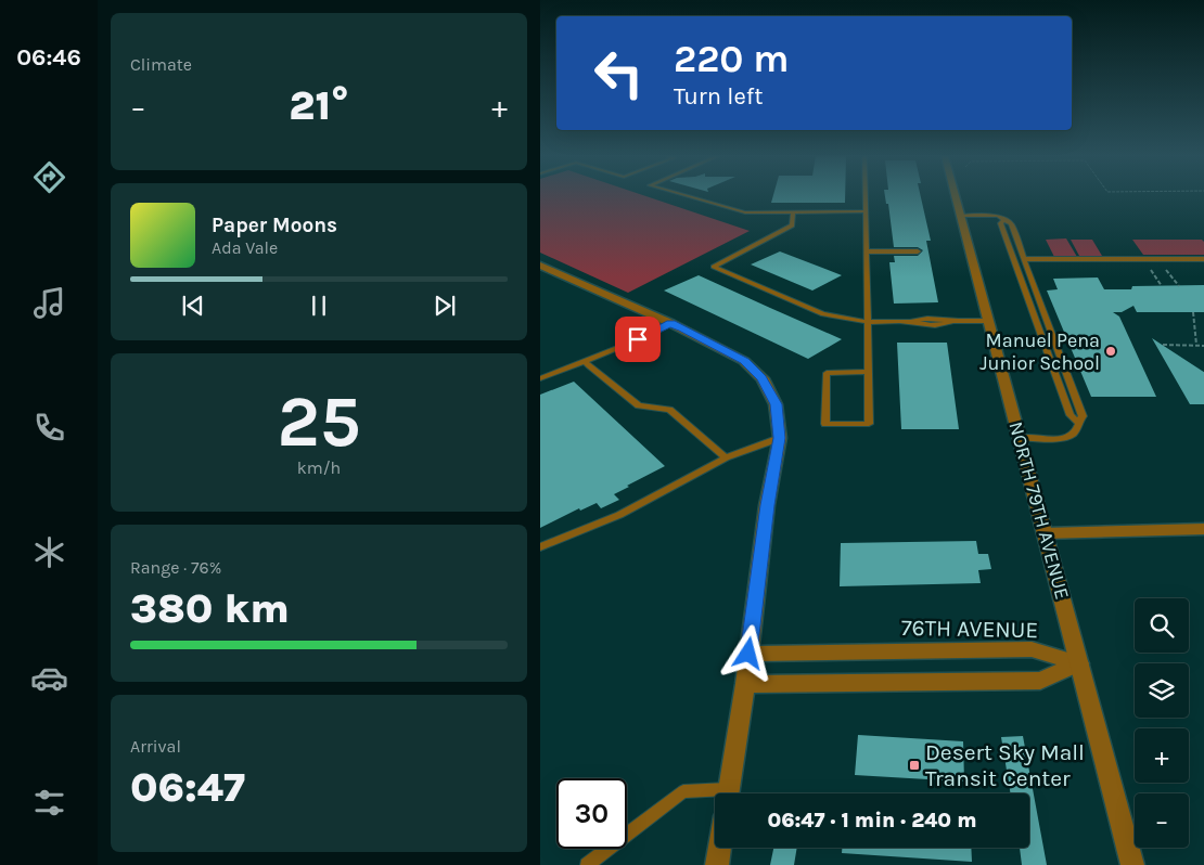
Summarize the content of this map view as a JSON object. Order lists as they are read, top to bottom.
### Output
{
  "streets": {
    "street": ["NORTH 79TH AVENUE", "76TH AVENUE"]
  },
  "crossings": [
    ["NORTH 79TH AVENUE", "76TH AVENUE"]
  ],
  "places": {
    "other": ["Manuel Pena Junior School"],
    "transit": ["Desert Sky Mall Transit Center"]
  },
  "page": {
    "tabs": "06:46",
    "tile": [
      "Climate",
      ["25", "km/h"],
      ["Range · 76%", "380 km"],
      ["Arrival", "06:47"]
    ],
    "turn": ["220 m", "Turn left"],
    "heat": ["−", "21°", "+"],
    "song": ["Paper Moons", "Ada Vale"],
    "map_buttons": ["+", "−"],
    "limit": "30",
    "trip": "06:47 · 1 min · 240 m"
  }
}
